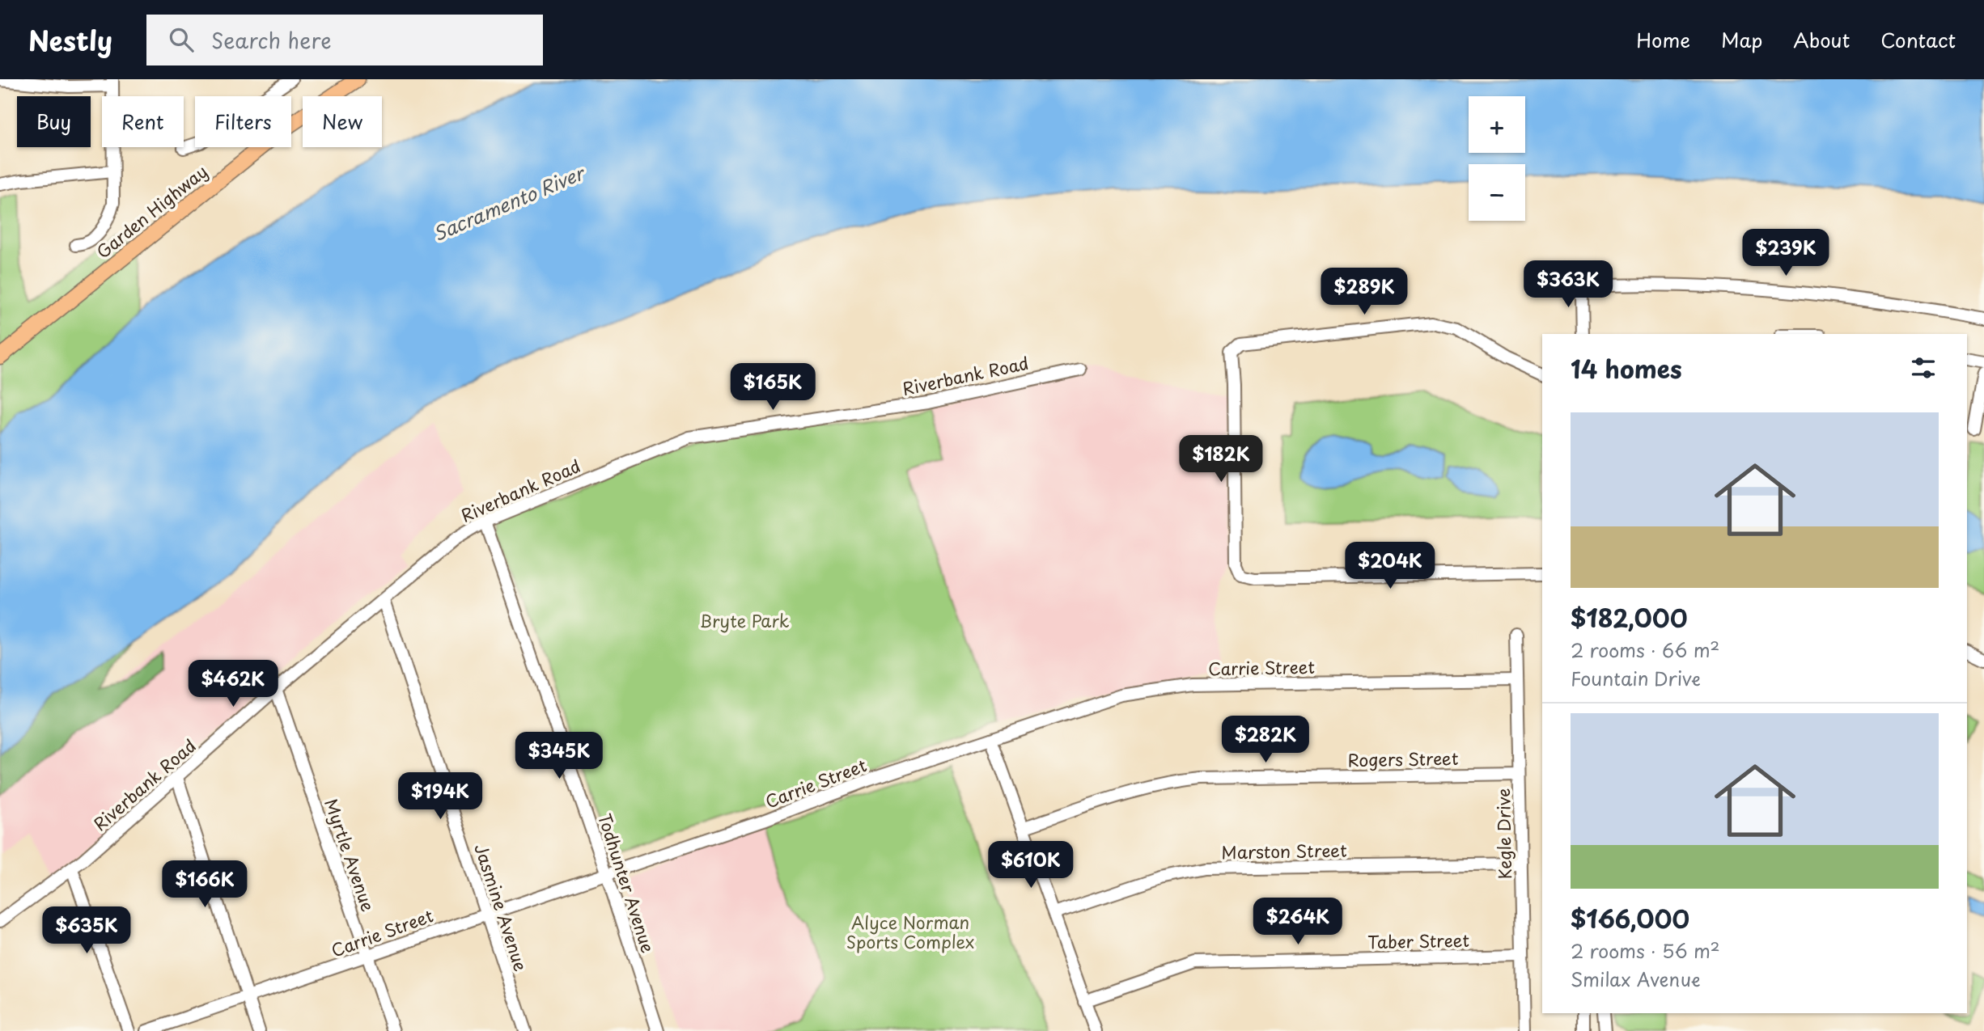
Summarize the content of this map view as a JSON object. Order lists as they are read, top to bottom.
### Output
{
  "streets": {
    "main road": ["Garden Highway"],
    "street": [
      "Riverbank Road",
      "Carrie Street",
      "Rogers Street",
      "Kegle Drive",
      "Marston Street",
      "Myrtle Avenue",
      "Todhunter Avenue",
      "Jasmine Avenue",
      "Taber Street"
    ]
  },
  "crossings": [
    ["Riverbank Road", "Myrtle Avenue"],
    ["Riverbank Road", "Todhunter Avenue"],
    ["Riverbank Road", "Jasmine Avenue"],
    ["Carrie Street", "Kegle Drive"],
    ["Carrie Street", "Myrtle Avenue"],
    ["Carrie Street", "Todhunter Avenue"],
    ["Carrie Street", "Jasmine Avenue"],
    ["Rogers Street", "Kegle Drive"],
    ["Kegle Drive", "Marston Street"],
    ["Kegle Drive", "Taber Street"]
  ],
  "water": ["Sacramento River"],
  "parks": ["Bryte Park", "Alyce Norman Sports Complex"],
  "page": {
    "header": "Nestly",
    "search": "Search here",
    "nav": [
      "Home",
      "Map",
      "About",
      "Contact"
    ],
    "map_buttons": ["+", "−"],
    "chip": [
      "Buy",
      "Rent",
      "Filters",
      "New"
    ],
    "price": [
      "$239K",
      "$363K",
      "$289K",
      "$165K",
      "$182K",
      "$204K",
      "$462K",
      "$282K",
      "$345K",
      "$194K",
      "$610K",
      "$166K",
      "$264K",
      "$635K"
    ],
    "heading": "14 homes",
    "list": [
      {
        "name": "$182,000",
        "note": "2 rooms · 66 m² · Fountain Drive"
      },
      {
        "name": "$166,000",
        "note": "2 rooms · 56 m² · Smilax Avenue"
      }
    ]
  }
}
